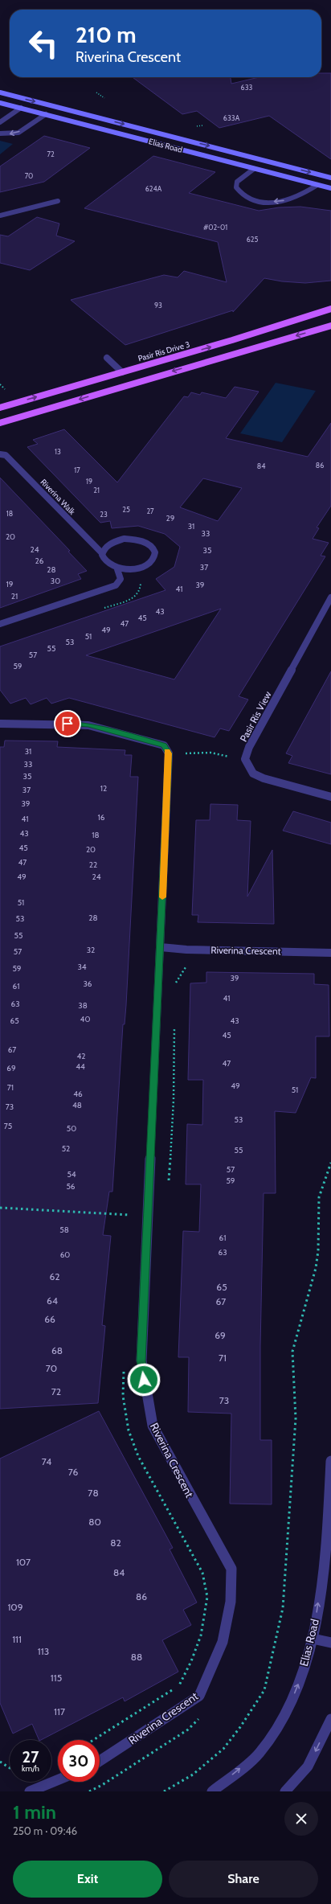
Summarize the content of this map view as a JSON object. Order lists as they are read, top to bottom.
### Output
{
  "streets": {
    "main road": ["Elias Road", "Pasir Ris Drive 3"],
    "street": ["Riverina Walk", "Pasir Ris View", "Riverina Crescent"]
  },
  "house_numbers": [
    "633",
    "633A",
    "72",
    "70",
    "624A",
    "#02-01",
    "625",
    "93",
    "13",
    "86",
    "84",
    "17",
    "19",
    "21",
    "25",
    "27",
    "18",
    "23",
    "29",
    "31",
    "33",
    "20",
    "24",
    "35",
    "26",
    "37",
    "28",
    "30",
    "19",
    "39",
    "41",
    "21",
    "43",
    "45",
    "47",
    "49",
    "51",
    "53",
    "55",
    "57",
    "59",
    "31",
    "33",
    "35",
    "12",
    "37",
    "39",
    "16",
    "41",
    "43",
    "18",
    "45",
    "20",
    "47",
    "22",
    "49",
    "24",
    "51",
    "28",
    "53",
    "55",
    "32",
    "57",
    "34",
    "59",
    "39",
    "36",
    "61",
    "41",
    "63",
    "38",
    "40",
    "65",
    "43",
    "45",
    "67",
    "42",
    "47",
    "44",
    "69",
    "49",
    "71",
    "51",
    "46",
    "48",
    "73",
    "53",
    "75",
    "50",
    "52",
    "55",
    "57",
    "54",
    "59",
    "56",
    "58",
    "61",
    "63",
    "60",
    "62",
    "65",
    "64",
    "67",
    "66",
    "69",
    "68",
    "71",
    "70",
    "72",
    "73",
    "74",
    "76",
    "78",
    "80",
    "82",
    "107",
    "84",
    "86",
    "109",
    "111",
    "113",
    "88",
    "115",
    "117"
  ],
  "page": {
    "turn": ["210 m", "Riverina Crescent"],
    "speed": "27 km/h",
    "limit": "30",
    "heading": ["1 min", "250 m · 09:46"],
    "buttons": ["Exit", "Share"]
  }
}
